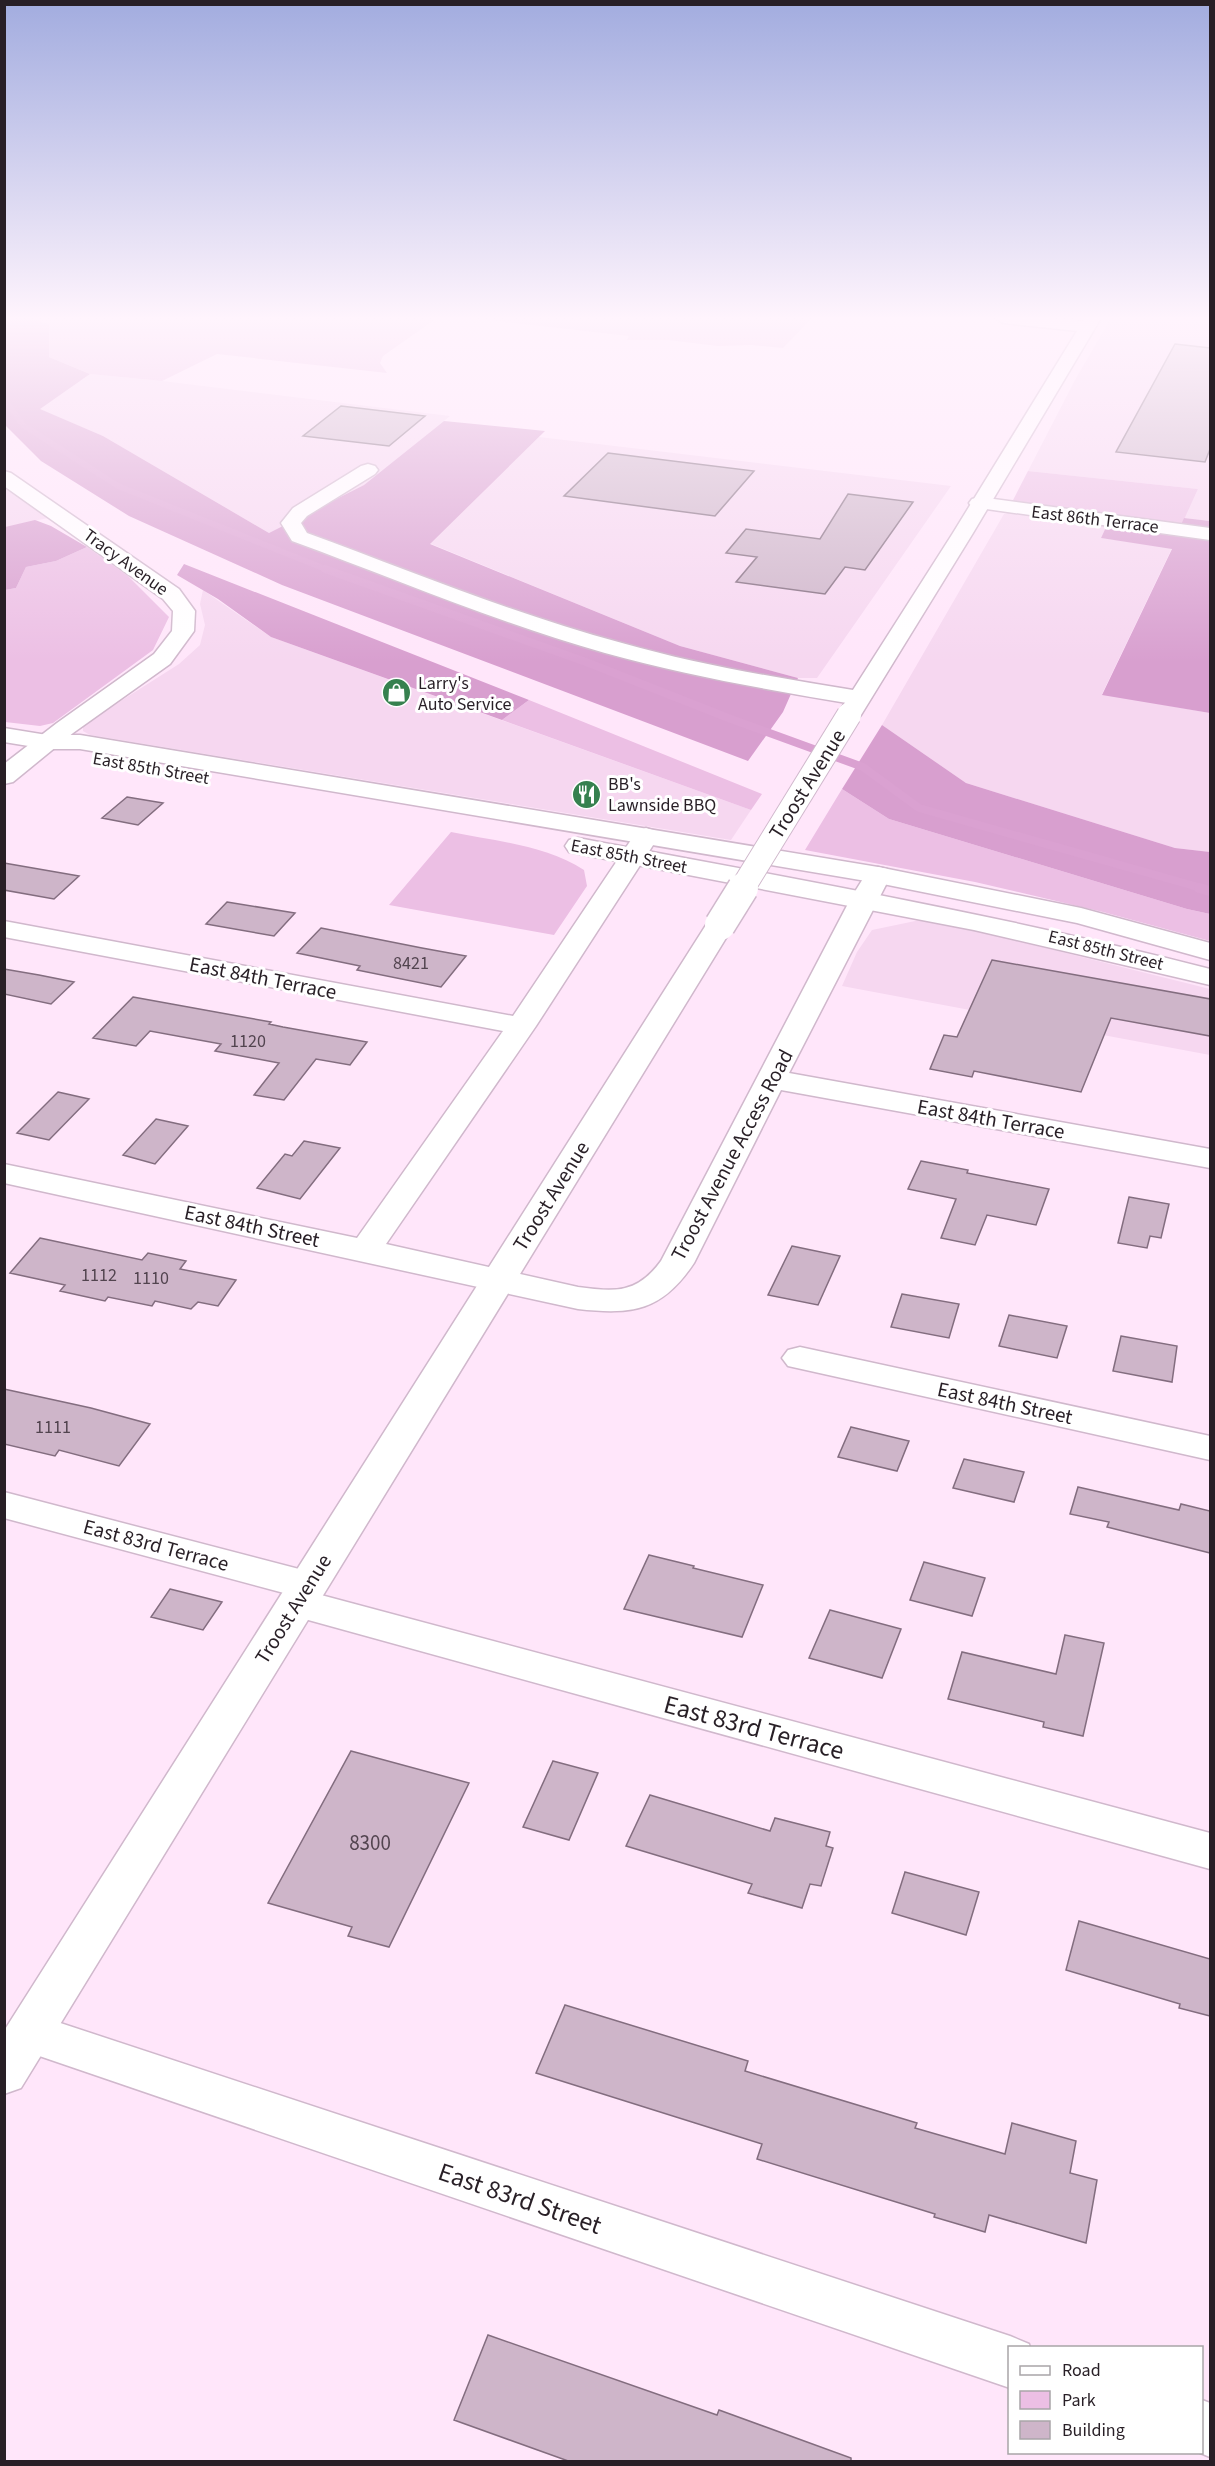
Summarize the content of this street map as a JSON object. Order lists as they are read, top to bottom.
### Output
{
  "streets": {
    "street": [
      "East 86th Terrace",
      "Tracy Avenue",
      "East 85th Street",
      "Troost Avenue",
      "East 84th Terrace",
      "Troost Avenue Access Road",
      "East 84th Street",
      "East 83rd Terrace",
      "East 83rd Street"
    ]
  },
  "crossings": [
    ["East 86th Terrace", "Troost Avenue"],
    ["Tracy Avenue", "East 85th Street"],
    ["East 85th Street", "Troost Avenue Access Road"],
    ["Troost Avenue", "Troost Avenue Access Road"],
    ["Troost Avenue", "East 84th Street"],
    ["Troost Avenue", "East 83rd Terrace"],
    ["Troost Avenue", "East 83rd Street"],
    ["East 84th Terrace", "Troost Avenue Access Road"],
    ["Troost Avenue Access Road", "East 84th Street"]
  ],
  "places": {
    "shop": ["Larry's Auto Service"],
    "restaurant": ["BB's Lawnside BBQ"]
  },
  "house_numbers": [
    "8421",
    "1120",
    "1112",
    "1110",
    "1111",
    "8300"
  ],
  "legend": ["Road", "Park", "Building"]
}
